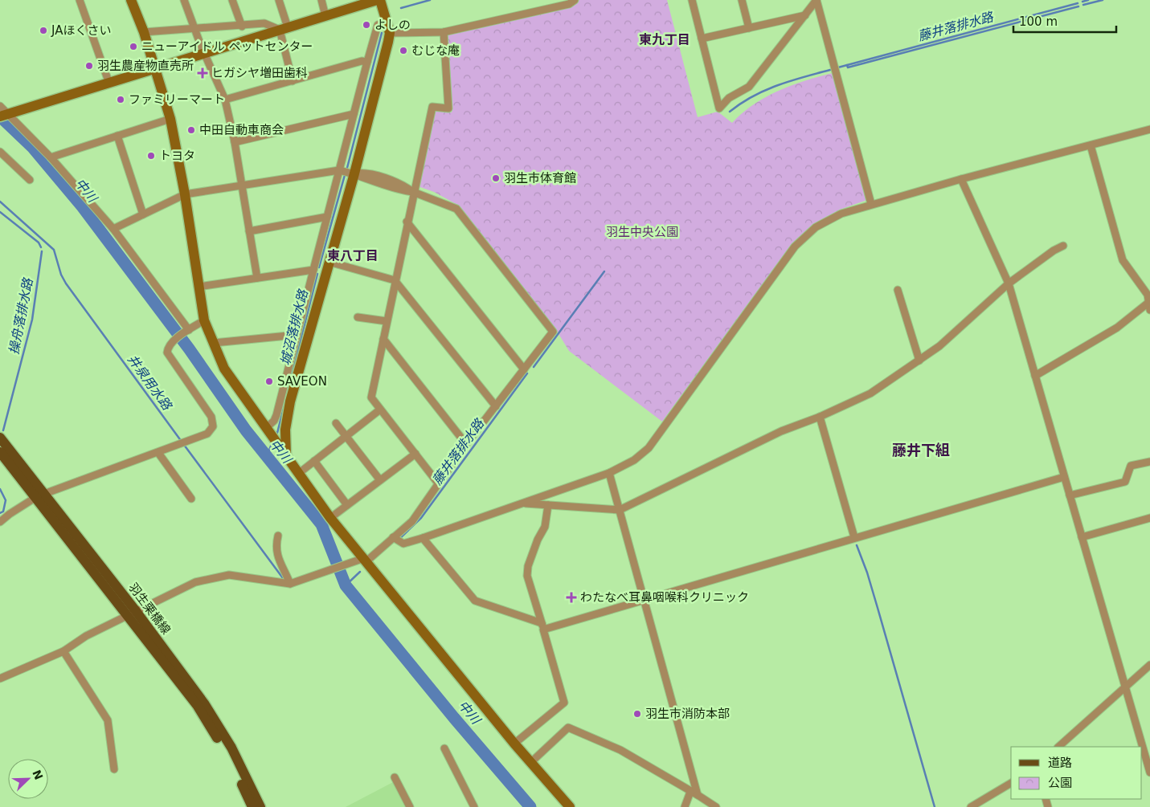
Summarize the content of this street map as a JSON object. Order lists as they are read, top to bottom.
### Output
{
  "streets": {
    "main road": ["羽生栗橋線"]
  },
  "districts": ["東九丁目", "東八丁目", "藤井下組"],
  "water": [
    "藤井落排水路",
    "中川",
    "操舟落排水路",
    "城沼落排水路",
    "井泉用水路"
  ],
  "parks": ["羽生中央公園"],
  "places": {
    "other": [
      "よしの",
      "JAほくさい",
      "ニューアイドル ペットセンター",
      "むじな庵",
      "羽生農産物直売所",
      "ファミリーマート",
      "中田自動車商会",
      "トヨタ",
      "羽生市体育館",
      "SAVEON",
      "羽生市消防本部"
    ],
    "health": ["ヒガシヤ増田歯科", "わたなべ耳鼻咽喉科クリニック"]
  },
  "legend": ["道路", "公園"],
  "scale_bar": "100 m",
  "north": "top right"
}
